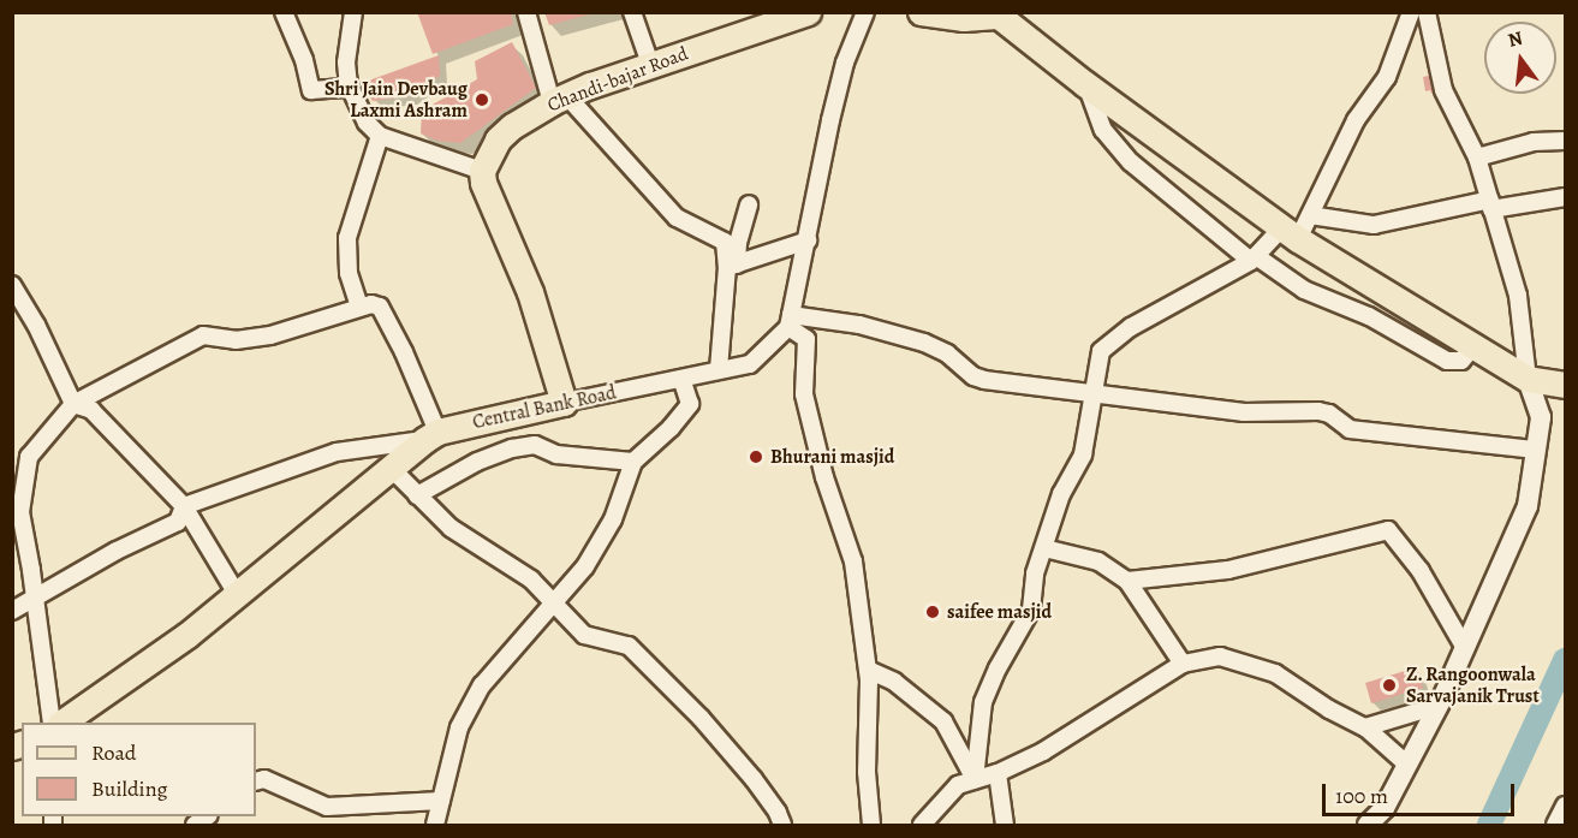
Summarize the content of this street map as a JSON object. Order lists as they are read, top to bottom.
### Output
{
  "streets": {
    "main road": ["Chandi-bajar Road", "Central Bank Road"]
  },
  "places": [
    "Shri Jain Devbaug Laxmi Ashram",
    "Bhurani masjid",
    "saifee masjid",
    "Z. Rangoonwala Sarvajanik Trust"
  ],
  "legend": ["Road", "Building"],
  "scale_bar": "100 m",
  "north": "top"
}
